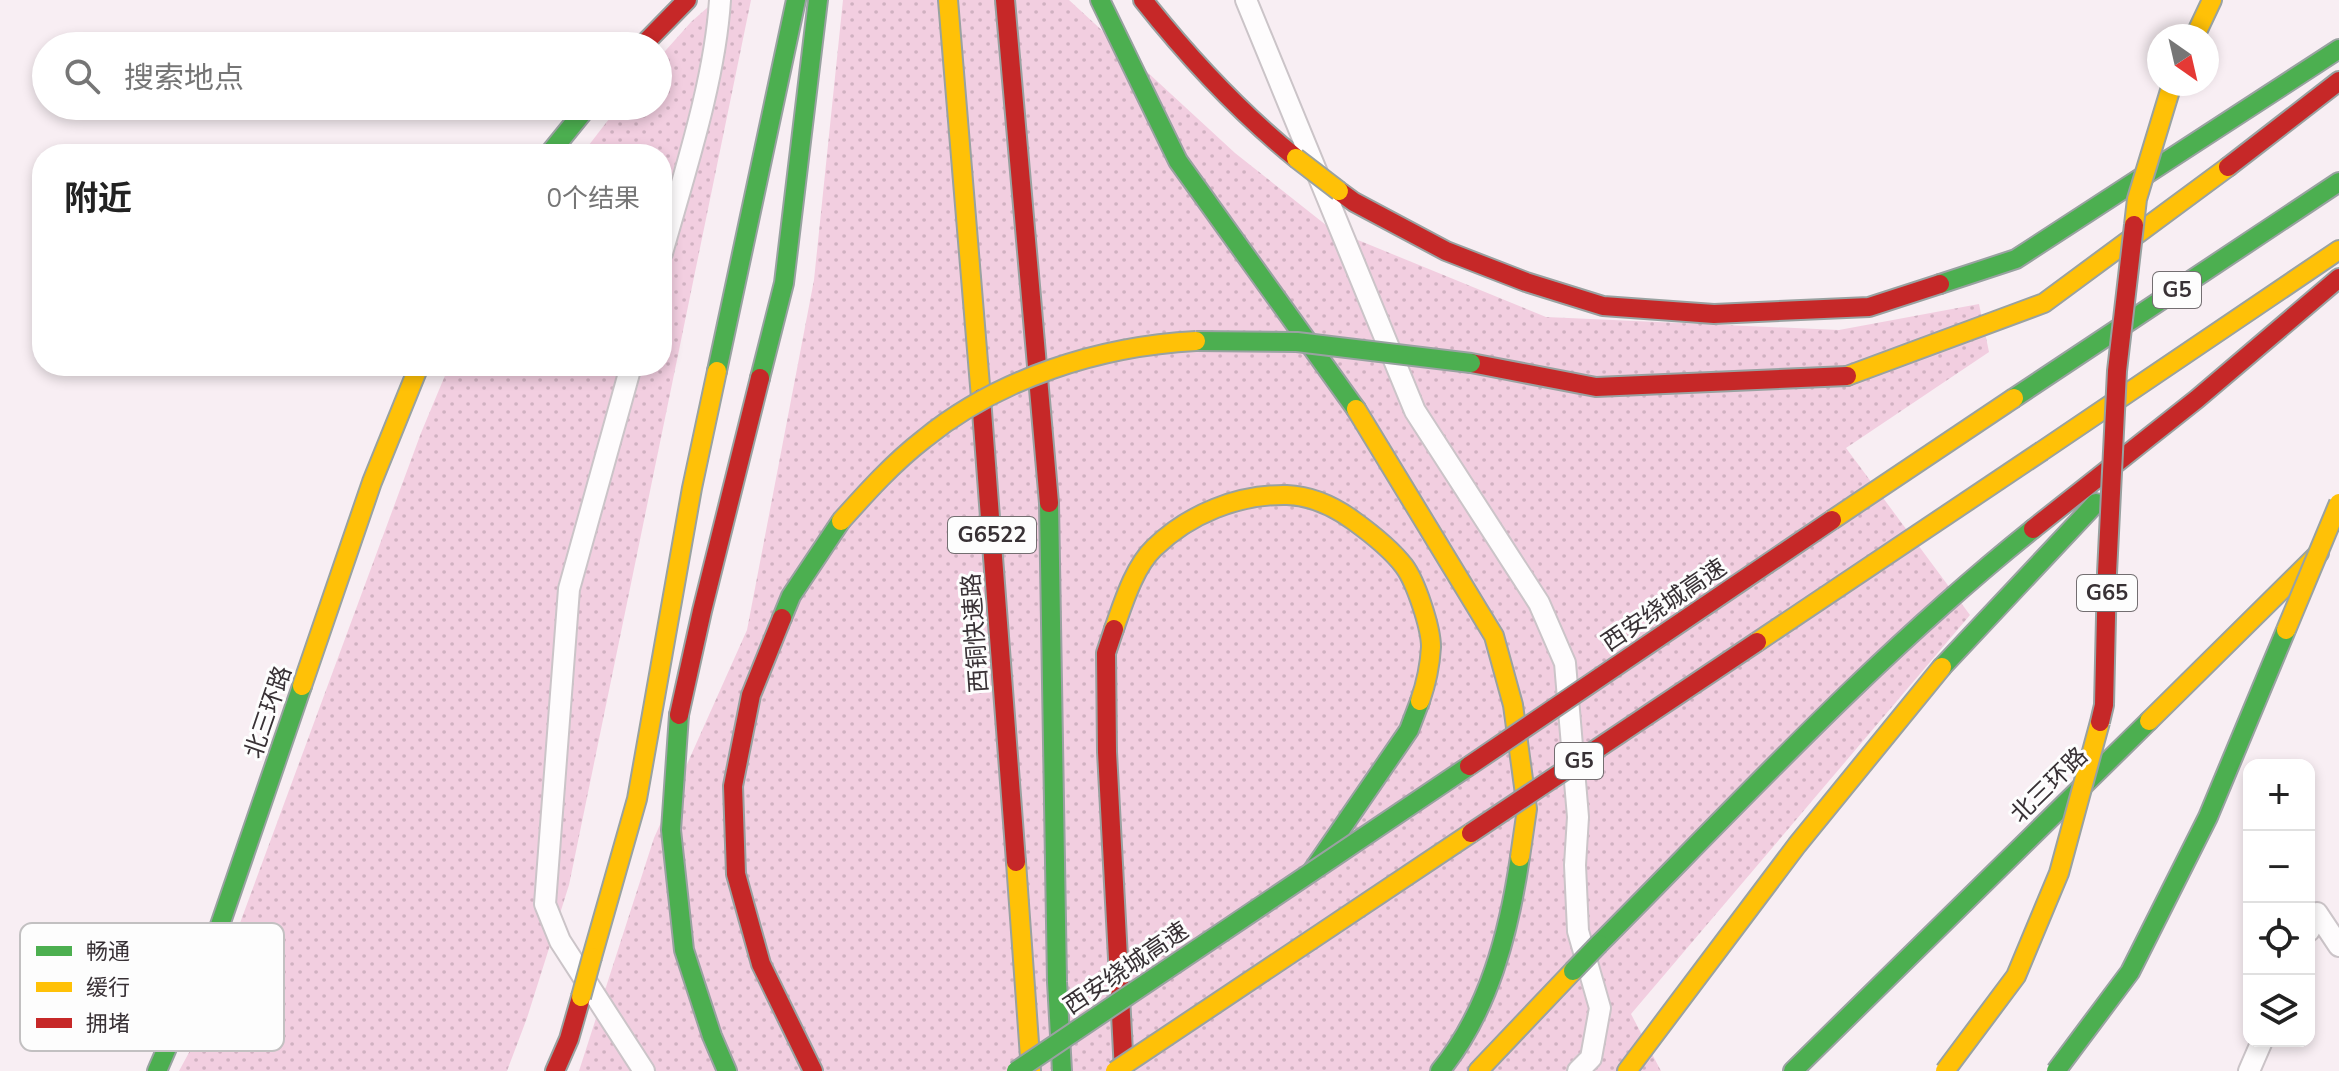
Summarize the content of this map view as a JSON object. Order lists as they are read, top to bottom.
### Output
{
  "streets": {
    "highway": [
      "G5",
      "G6522",
      "G65",
      "西安绕城高速",
      "西铜快速路",
      "北三环路"
    ]
  },
  "legend": ["畅通", "缓行", "拥堵"],
  "north": "bottom right",
  "page": {
    "search": "搜索地点",
    "heading": ["附近", "0个结果"],
    "map_buttons": ["+", "−"]
  }
}
